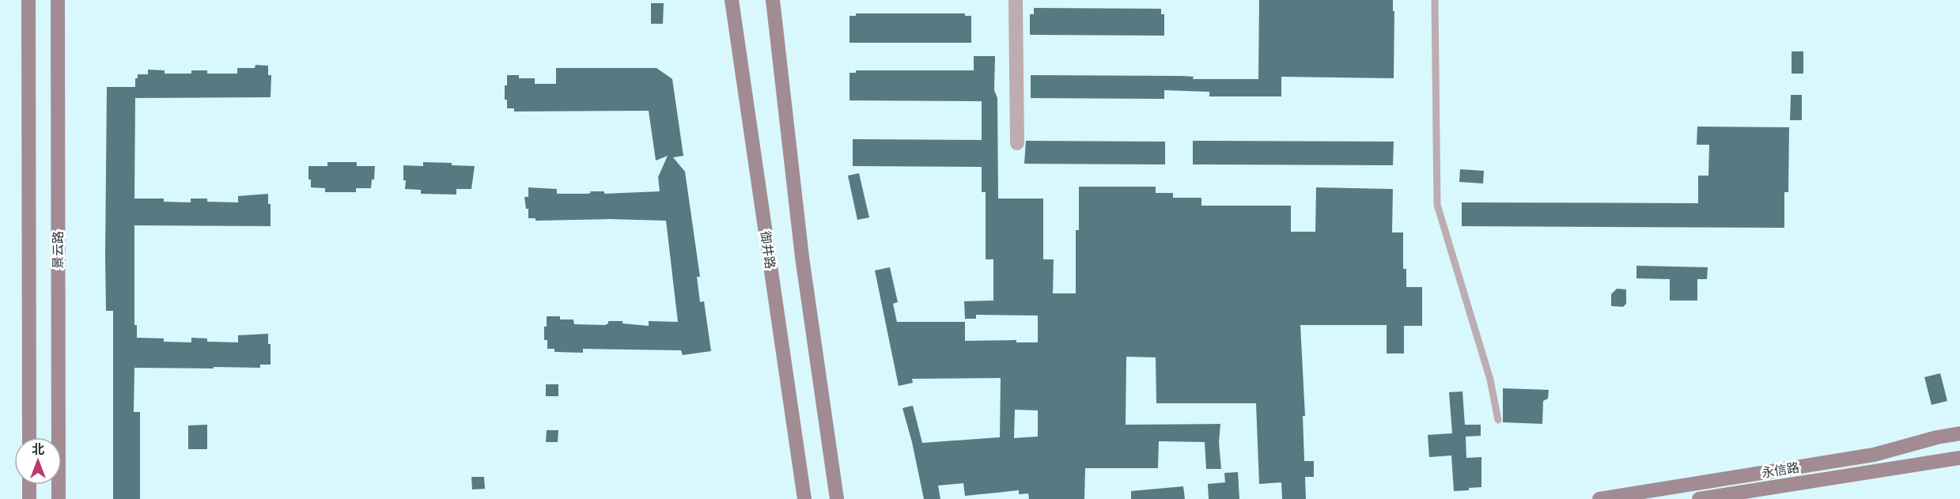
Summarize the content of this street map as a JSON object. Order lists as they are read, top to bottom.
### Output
{
  "streets": {
    "street": ["景云路", "御井路", "永信路"]
  },
  "north": "top"
}
